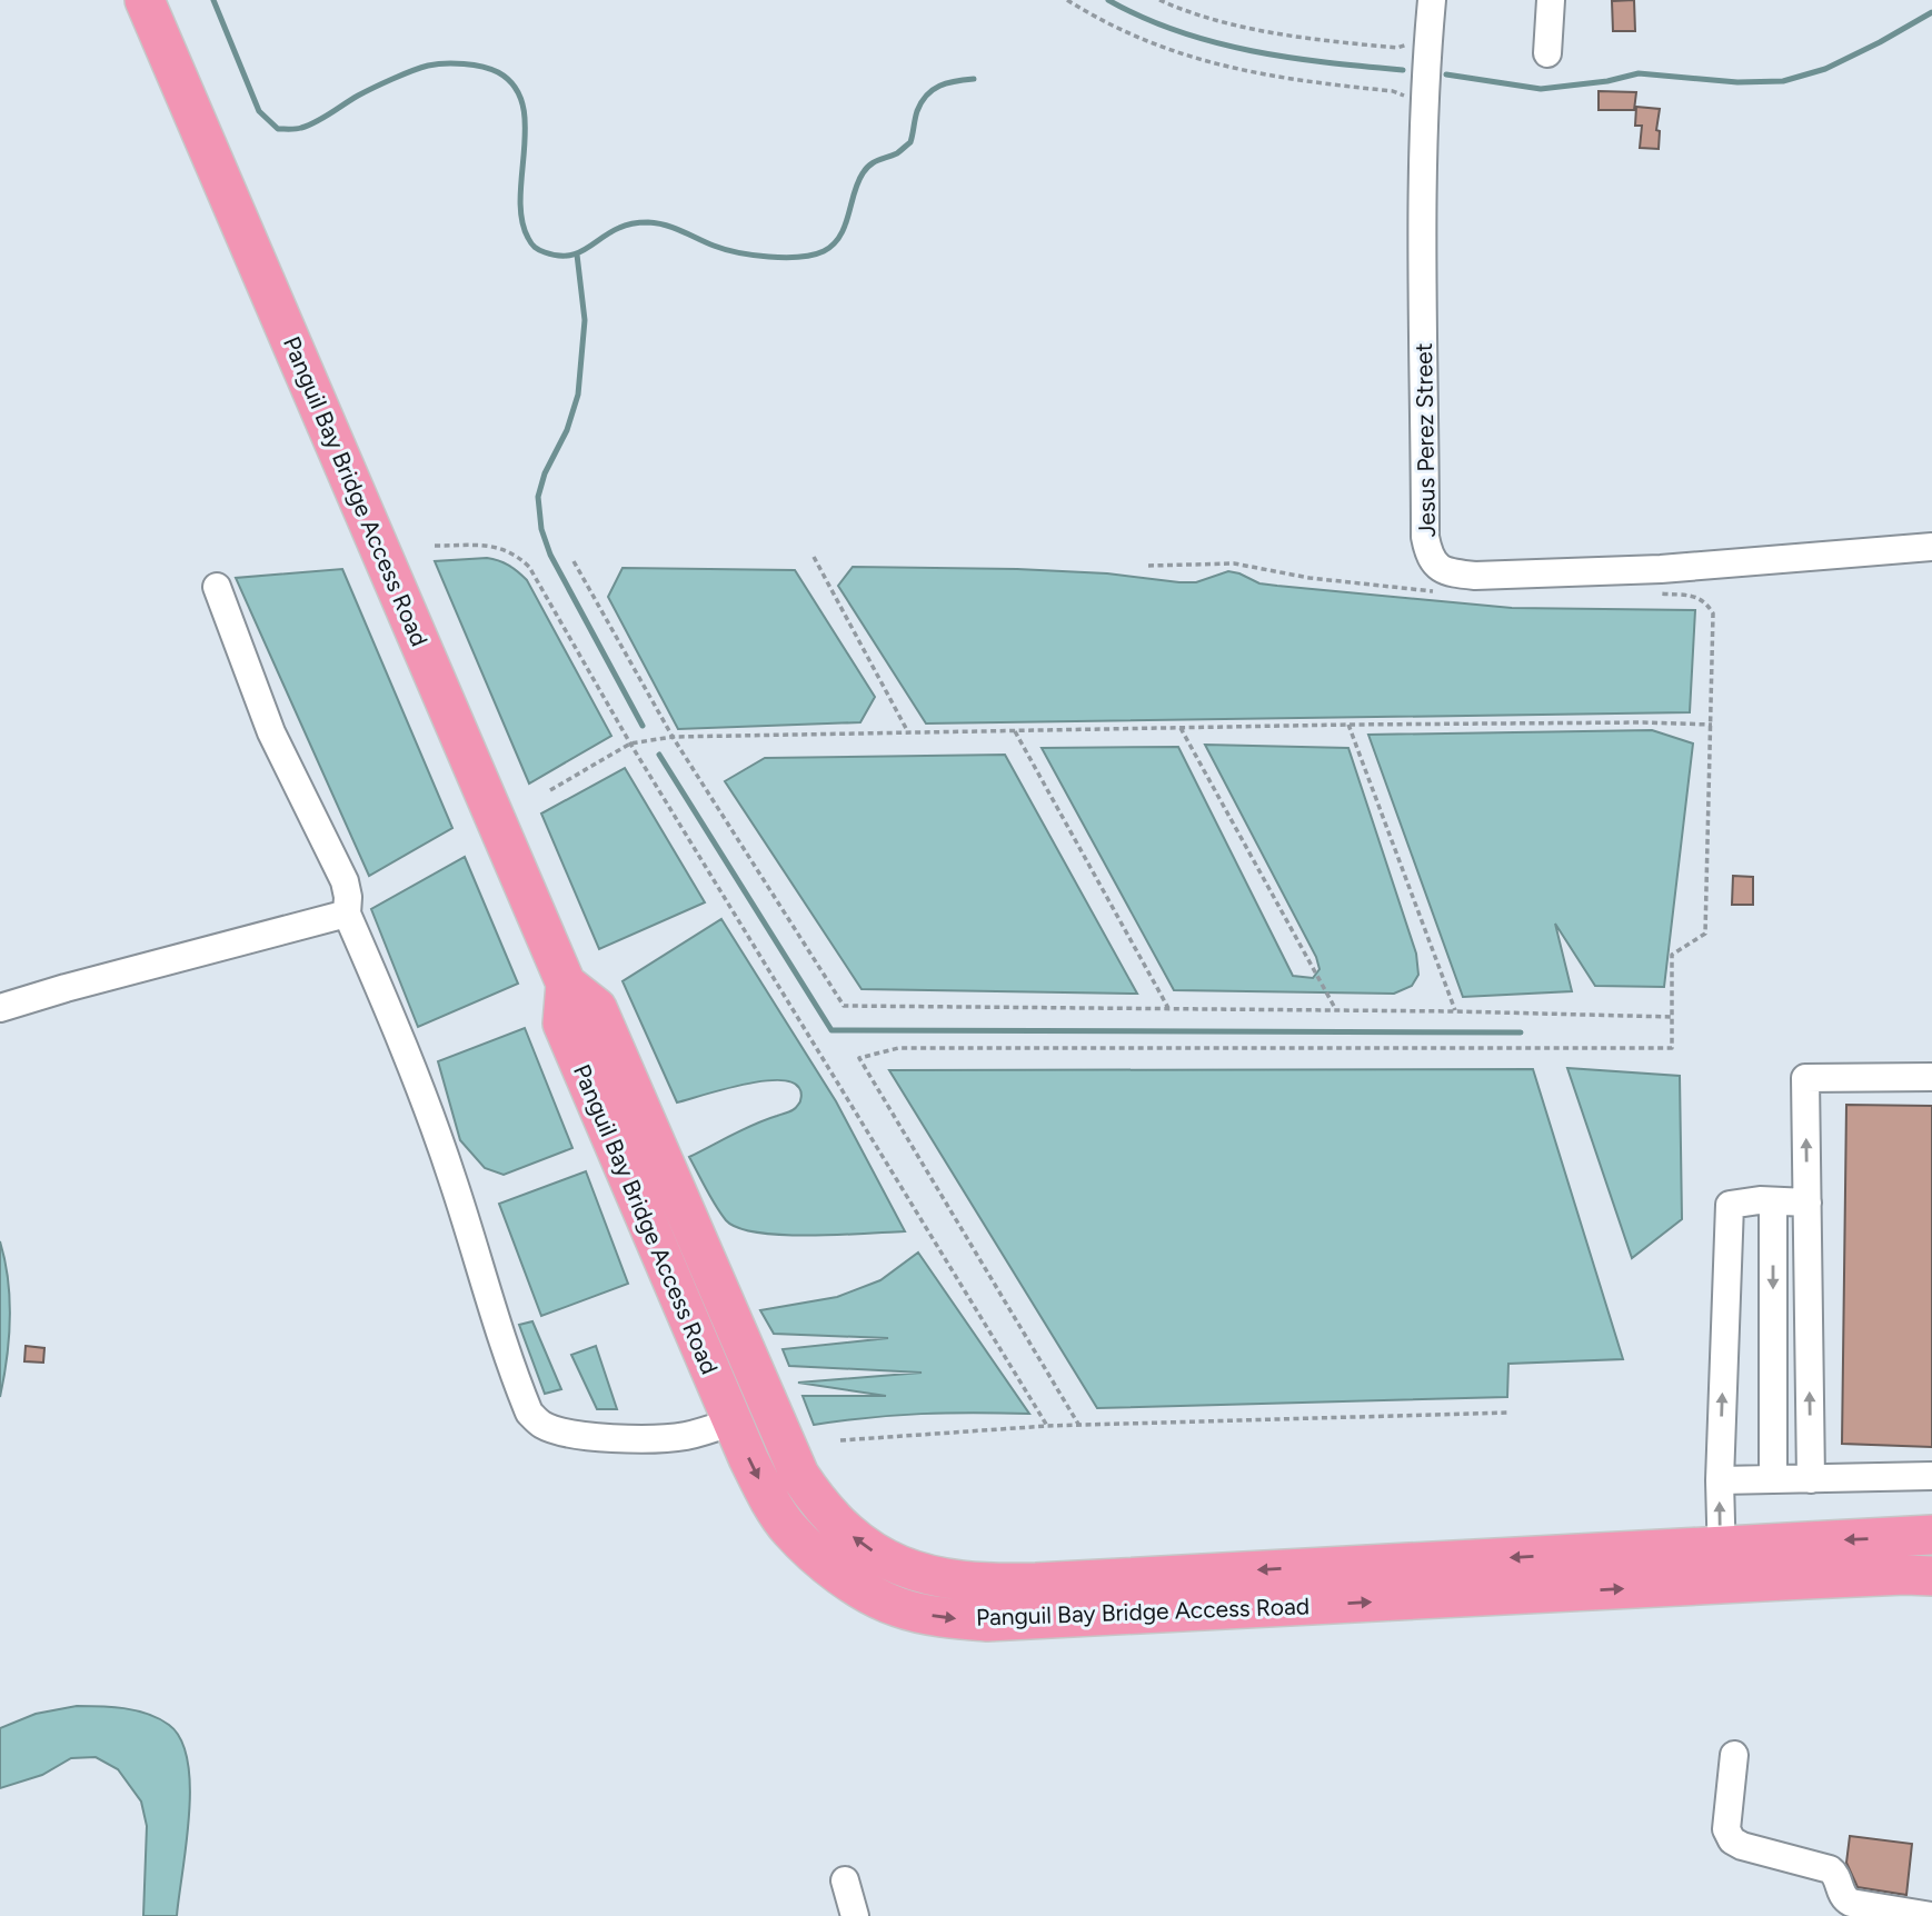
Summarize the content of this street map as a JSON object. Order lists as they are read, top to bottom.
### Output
{
  "streets": {
    "highway": ["Panguil Bay Bridge Access Road"],
    "street": ["Jesus Perez Street"]
  }
}
